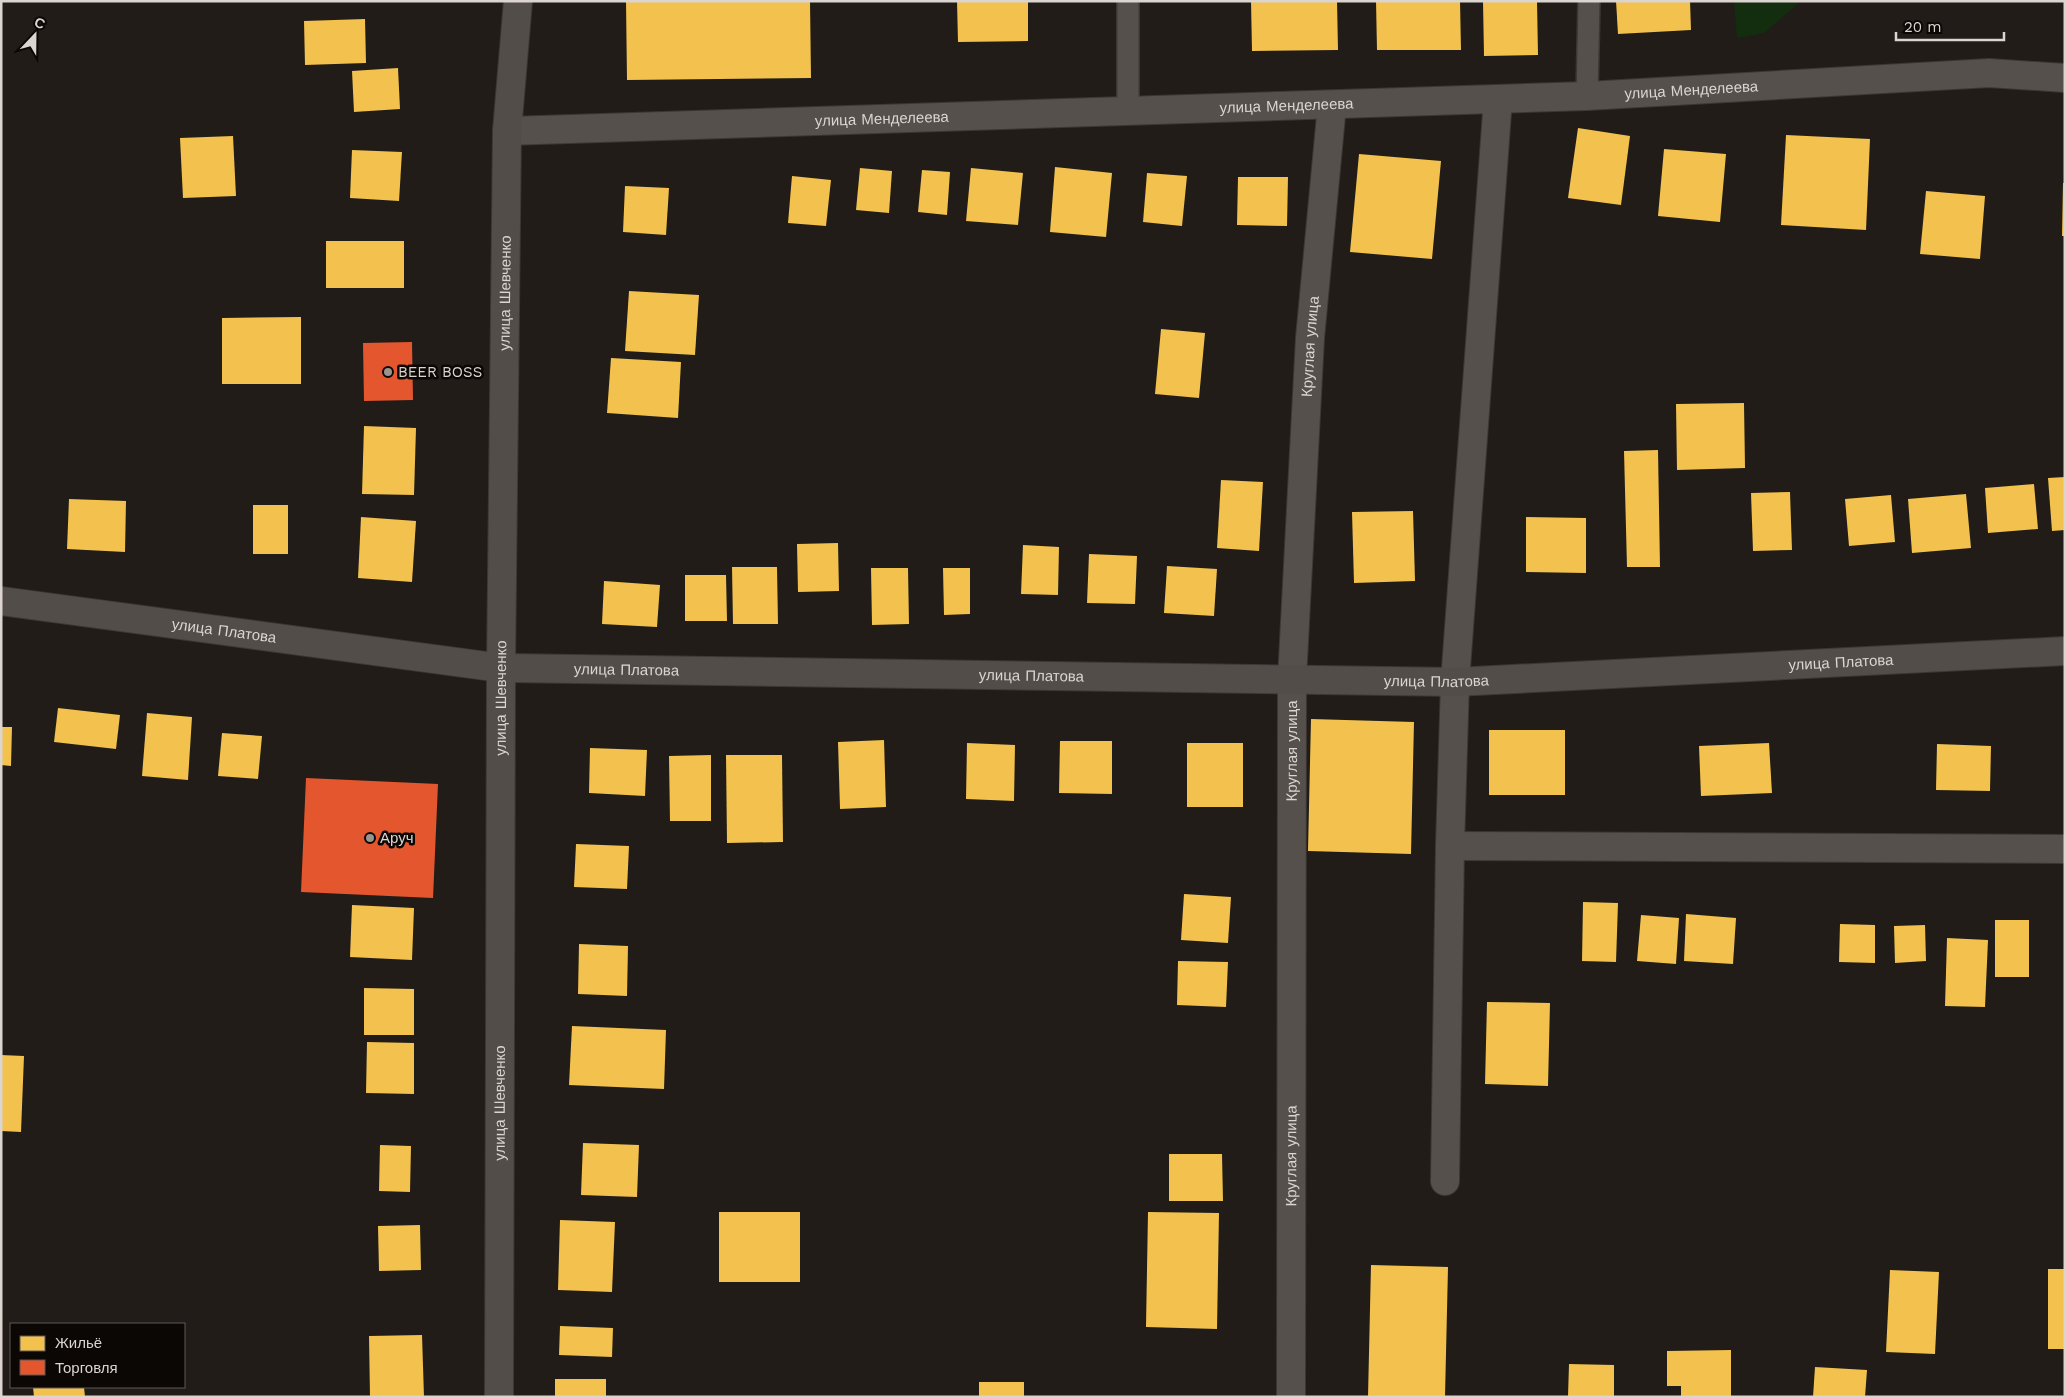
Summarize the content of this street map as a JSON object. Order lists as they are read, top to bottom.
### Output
{
  "streets": {
    "street": [
      "улица Менделеева",
      "улица Шевченко",
      "Круглая улица",
      "улица Платова"
    ]
  },
  "crossings": [
    ["улица Менделеева", "улица Шевченко"],
    ["улица Менделеева", "Круглая улица"],
    ["улица Шевченко", "улица Платова"],
    ["Круглая улица", "улица Платова"]
  ],
  "places": ["BEER BOSS", "Аруч"],
  "legend": ["Жильё", "Торговля"],
  "scale_bar": "20 m",
  "north": "top"
}
